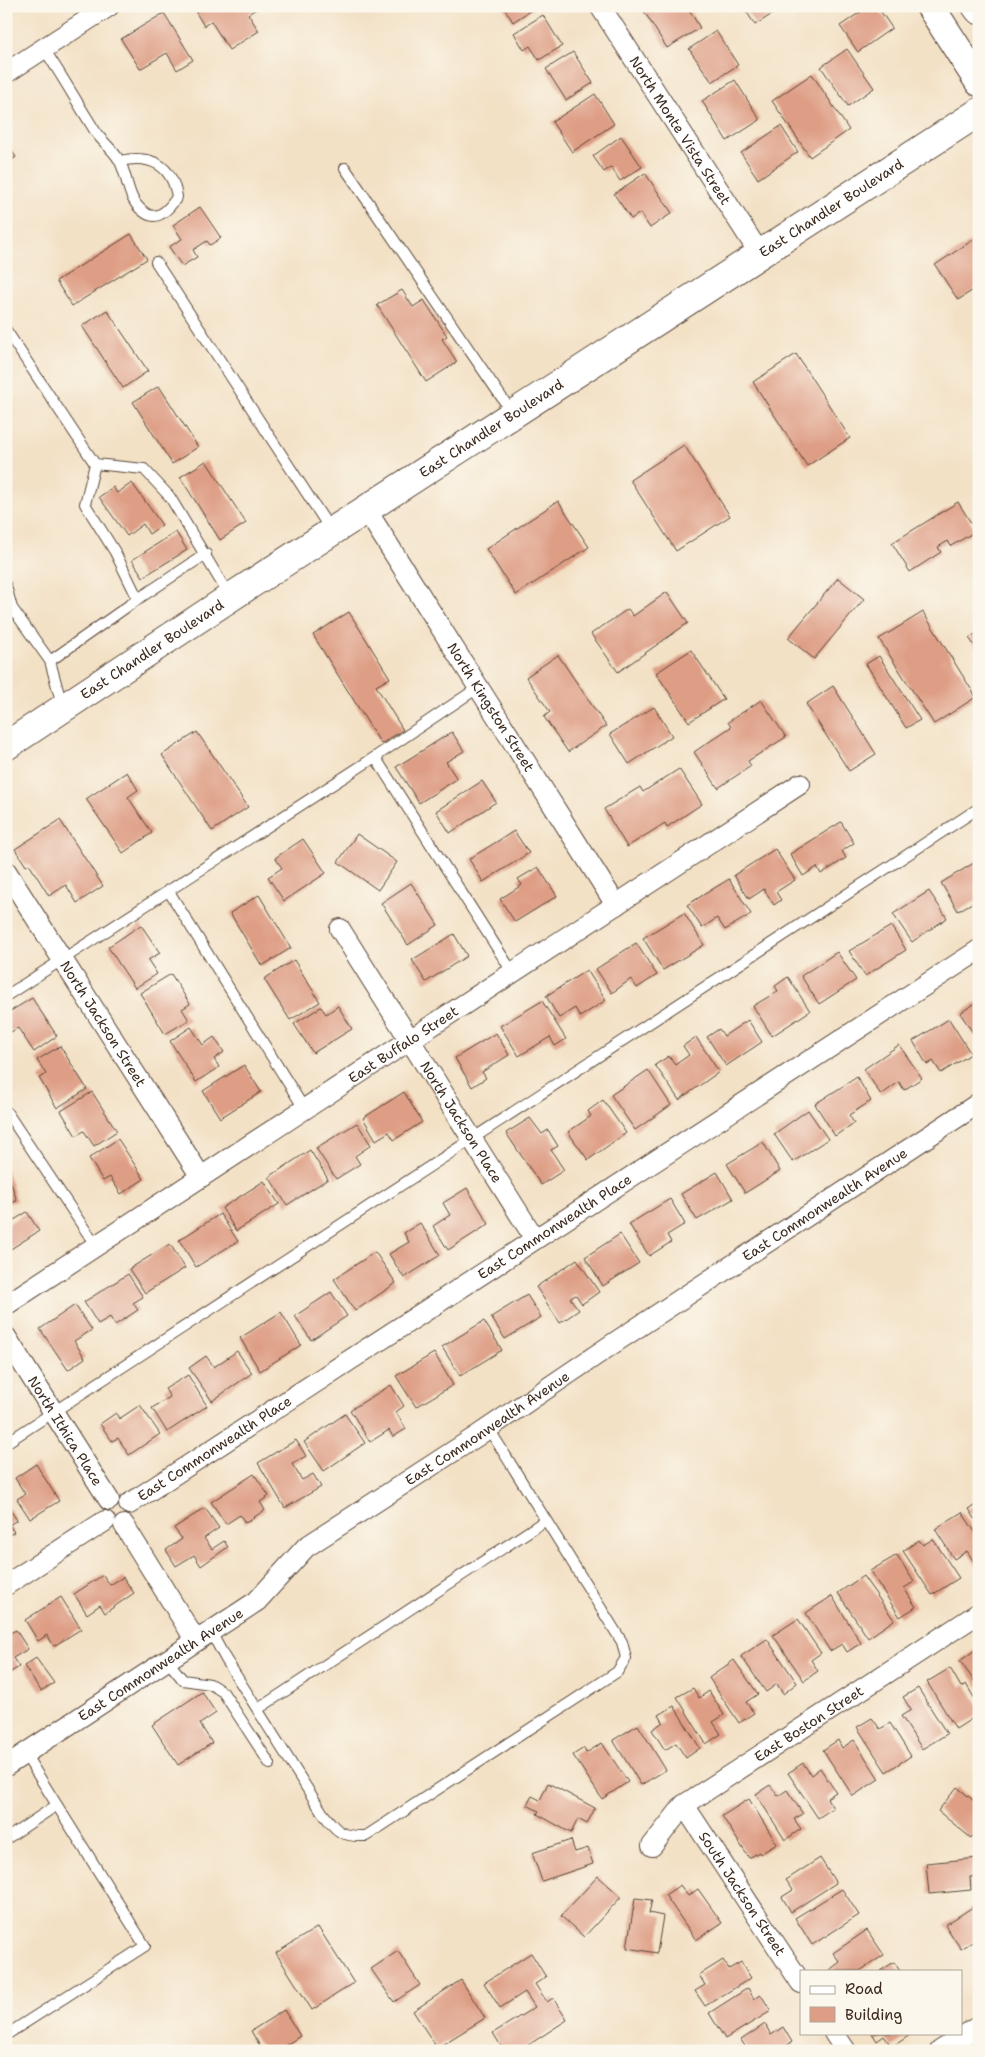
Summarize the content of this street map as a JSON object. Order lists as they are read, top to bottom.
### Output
{
  "streets": {
    "main road": ["East Chandler Boulevard"],
    "street": [
      "North Monte Vista Street",
      "North Kingston Street",
      "North Jackson Street",
      "East Buffalo Street",
      "North Jackson Place",
      "East Commonwealth Avenue",
      "East Commonwealth Place",
      "North Ithica Place",
      "East Boston Street",
      "South Jackson Street"
    ]
  },
  "crossings": [
    ["North Monte Vista Street", "East Chandler Boulevard"],
    ["East Chandler Boulevard", "North Kingston Street"],
    ["North Kingston Street", "East Buffalo Street"],
    ["North Jackson Street", "East Buffalo Street"],
    ["East Buffalo Street", "North Jackson Place"],
    ["North Jackson Place", "East Commonwealth Place"],
    ["East Commonwealth Place", "North Ithica Place"],
    ["East Boston Street", "South Jackson Street"]
  ],
  "legend": ["Road", "Building"]
}
